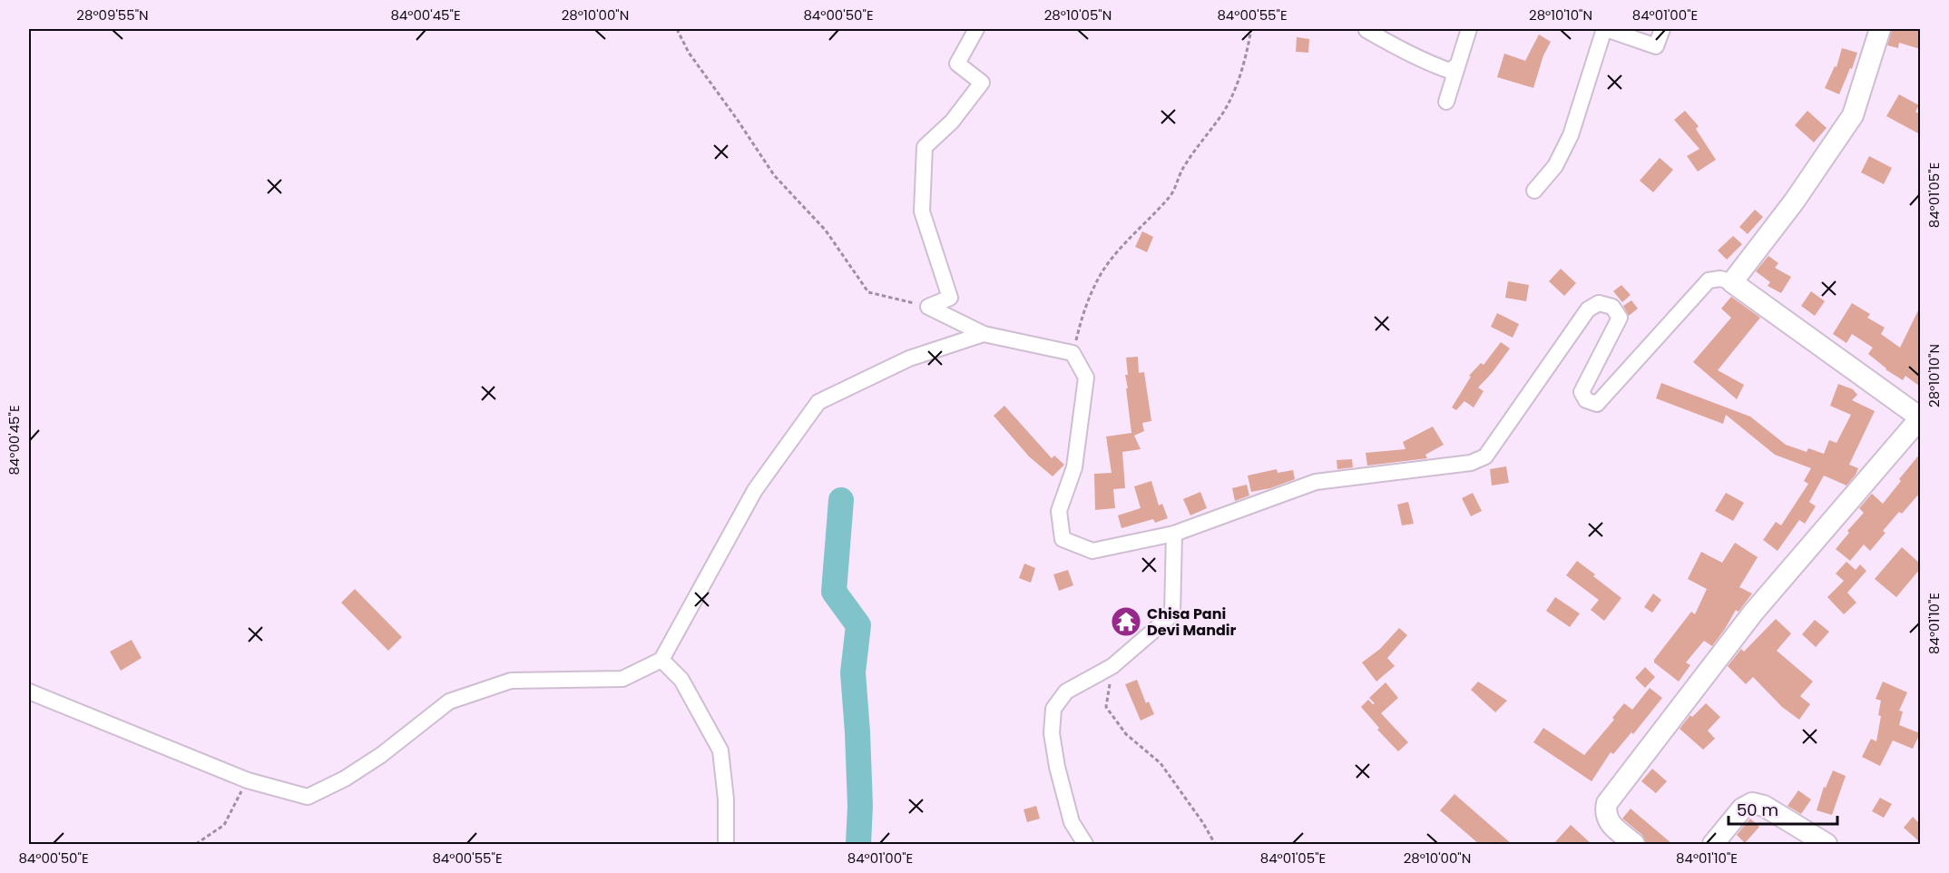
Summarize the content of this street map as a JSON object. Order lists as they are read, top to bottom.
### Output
{
  "places": {
    "temple": ["Chisa Pani Devi Mandir"]
  },
  "scale_bar": "50 m",
  "coordinates": [
    "28°09'55\"N",
    "84°00'45\"E",
    "28°10'00\"N",
    "84°00'50\"E",
    "28°10'05\"N",
    "84°00'55\"E",
    "28°10'10\"N",
    "84°01'00\"E",
    "84°01'05\"E",
    "84°01'10\"E"
  ]
}
